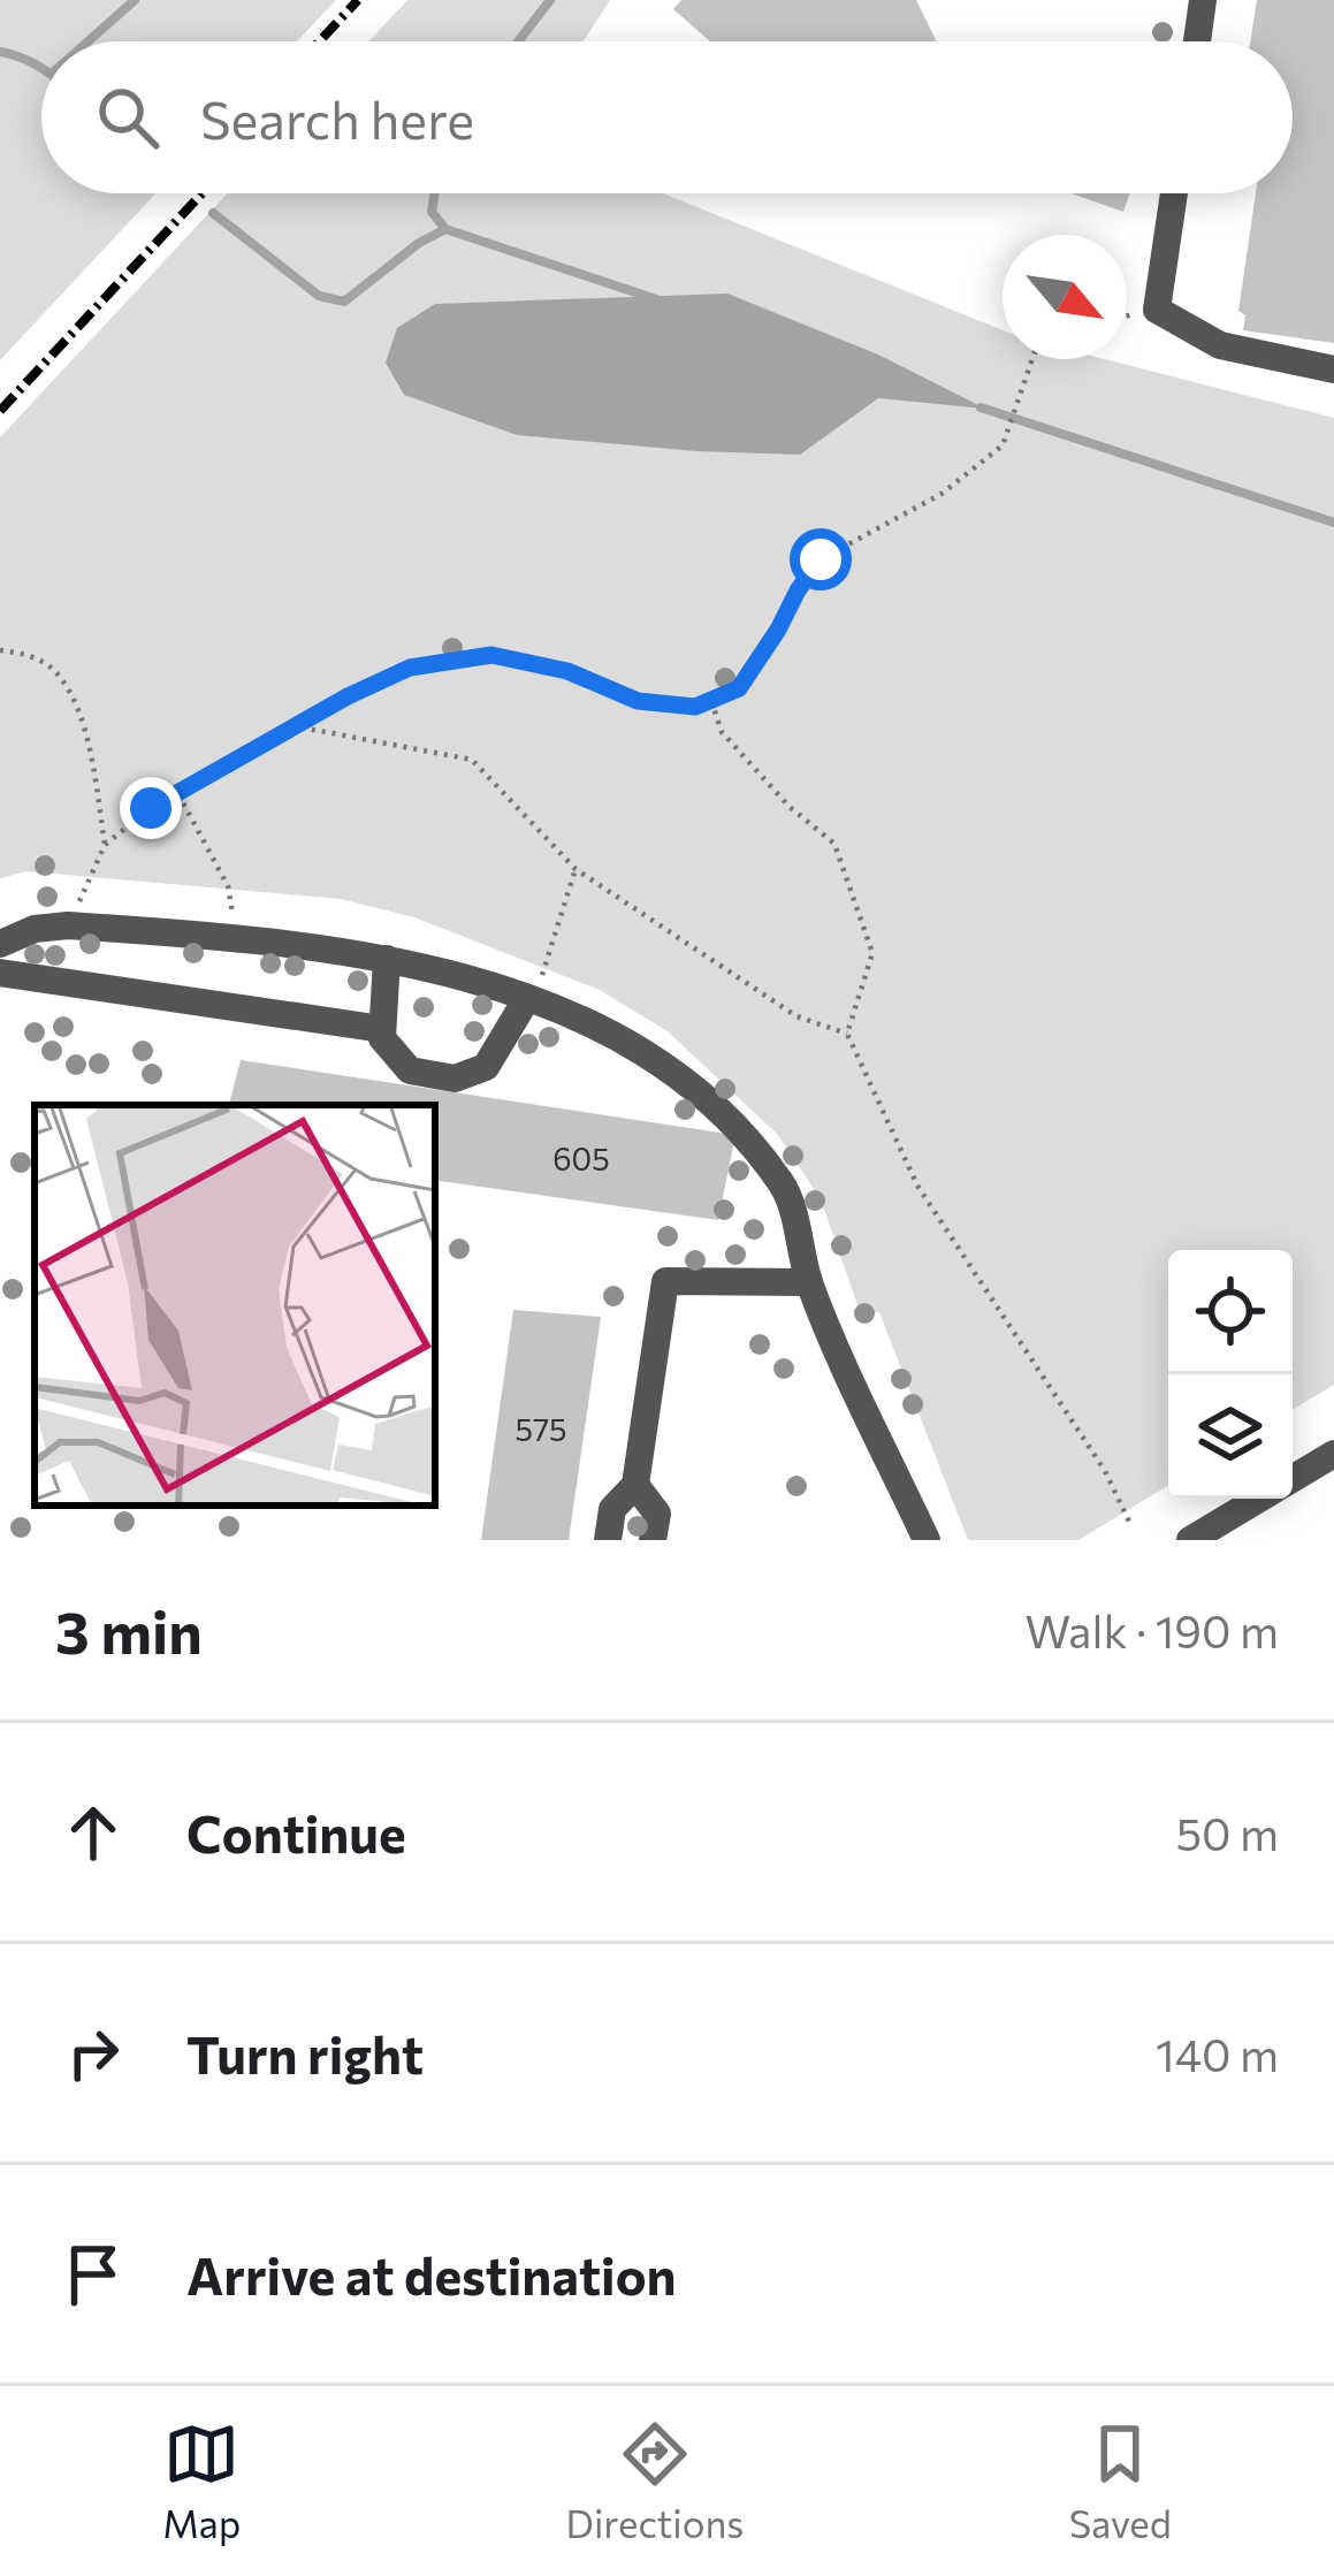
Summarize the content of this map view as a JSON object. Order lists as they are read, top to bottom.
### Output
{
  "house_numbers": ["605", "575"],
  "north": "bottom right",
  "page": {
    "search": "Search here",
    "heading": ["3 min", "Walk · 190 m"],
    "list": [
      ["Continue", "50 m"],
      ["Turn right", "140 m"],
      "Arrive at destination"
    ],
    "nav": ["Map", "Directions", "Saved"]
  }
}
